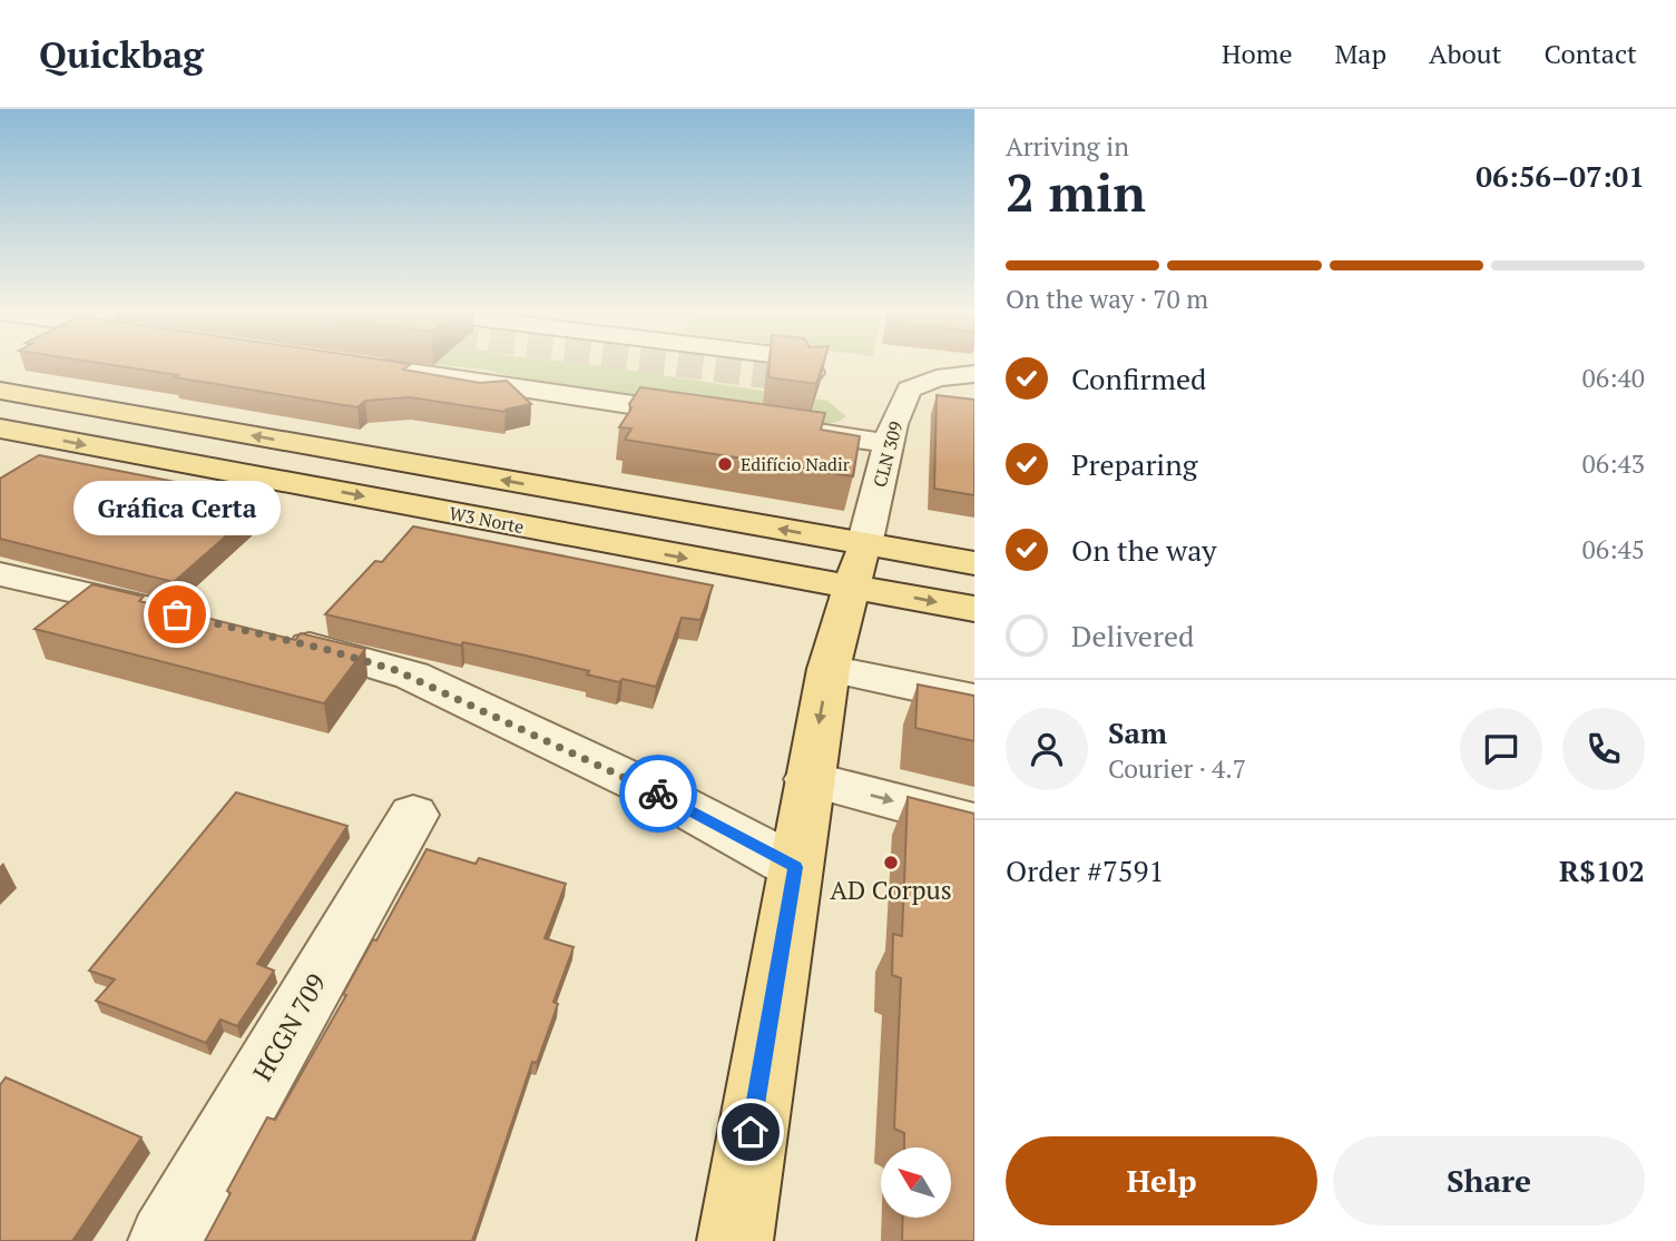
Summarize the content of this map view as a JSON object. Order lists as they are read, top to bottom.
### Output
{
  "streets": {
    "main road": ["CLN 309", "W3 Norte"],
    "street": ["HCGN 709"]
  },
  "crossings": [
    ["CLN 309", "W3 Norte"]
  ],
  "places": ["Edifício Nadir", "Gráfica Certa", "AD Corpus"],
  "north": "top left",
  "page": {
    "header": "Quickbag",
    "nav": [
      "Home",
      "Map",
      "About",
      "Contact"
    ],
    "heading": ["2 min", "Arriving in", "06:56–07:01"],
    "panel": [
      "Sam",
      "Courier · 4.7",
      "Order #7591",
      "R$102"
    ],
    "bar": "On the way · 70 m",
    "list": [
      ["Confirmed", "06:40"],
      ["Preparing", "06:43"],
      ["On the way", "06:45"],
      "Delivered"
    ],
    "bubble": "Gráfica Certa",
    "buttons": ["Help", "Share"]
  }
}
